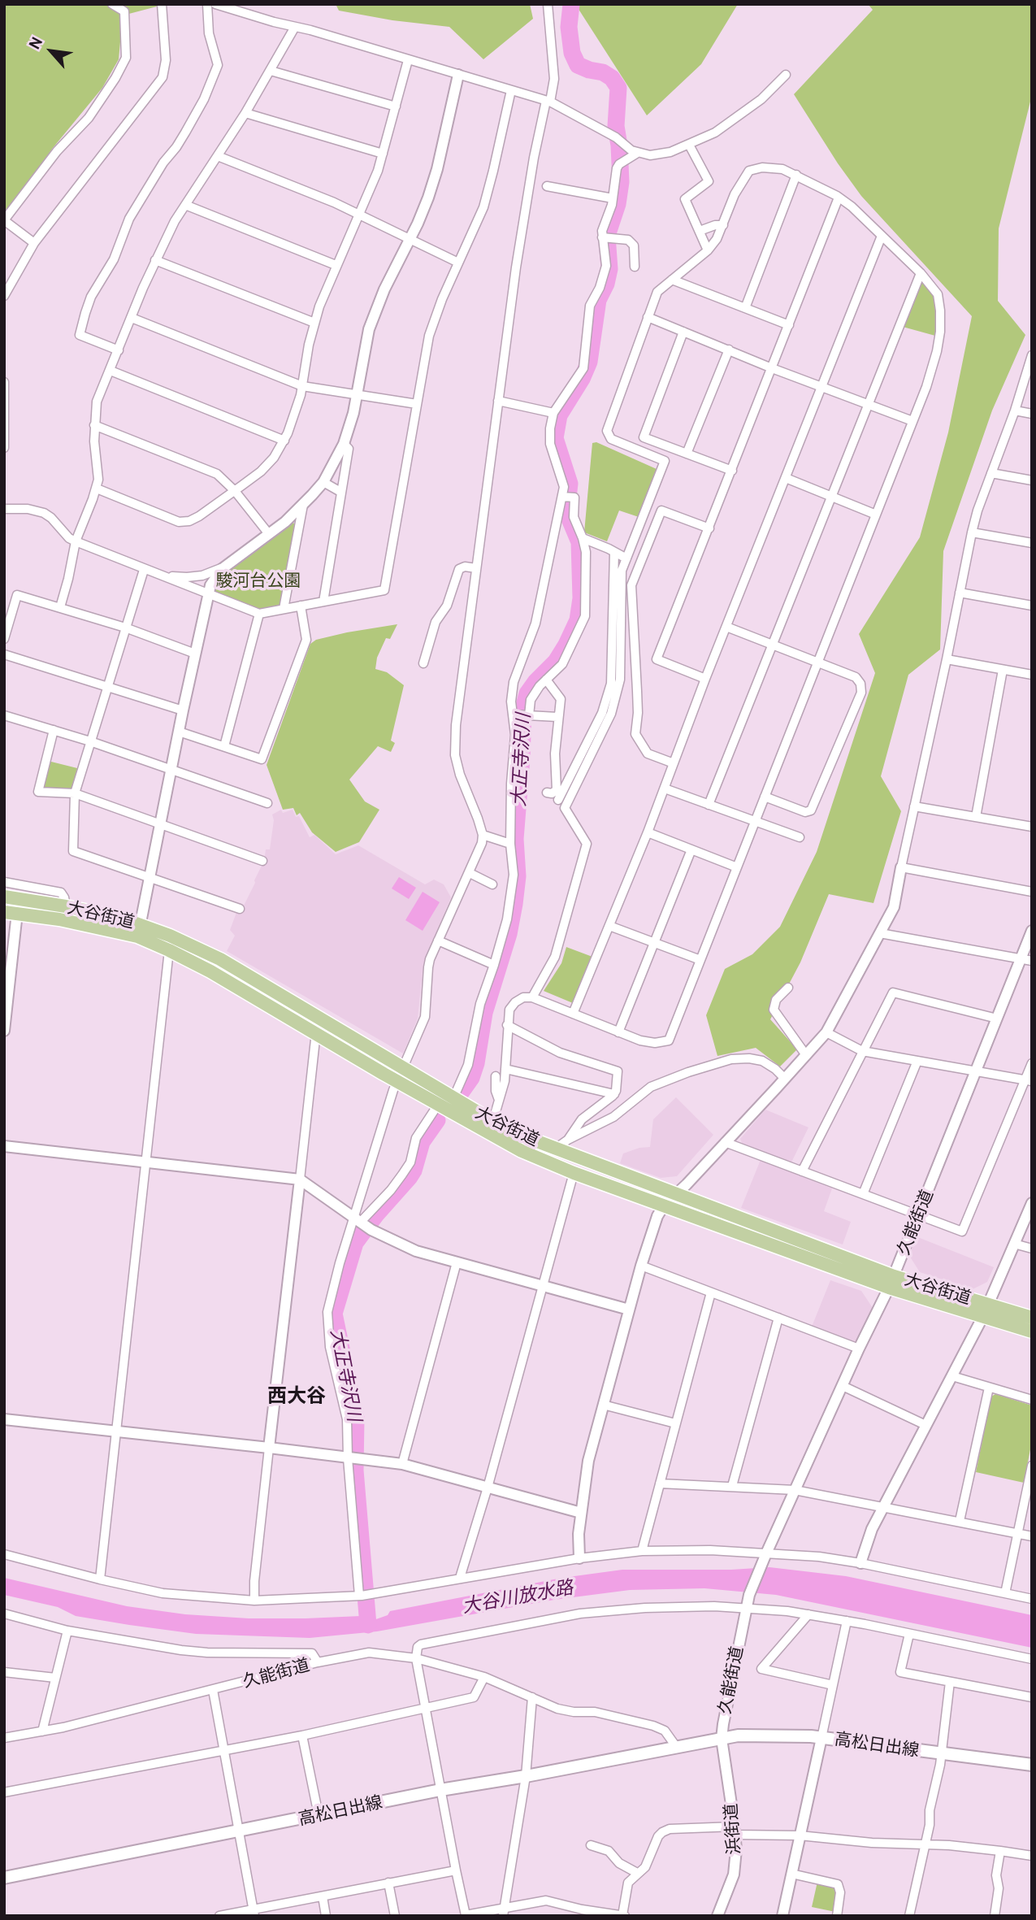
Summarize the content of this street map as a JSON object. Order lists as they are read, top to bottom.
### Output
{
  "streets": {
    "main road": ["大谷街道", "久能街道", "高松日出線"],
    "street": ["浜街道"]
  },
  "crossings": [
    ["大谷街道", "久能街道"],
    ["久能街道", "高松日出線"],
    ["久能街道", "浜街道"],
    ["高松日出線", "浜街道"]
  ],
  "districts": ["西大谷"],
  "water": ["大正寺沢川", "大谷川放水路"],
  "parks": ["駿河台公園"],
  "north": "top left"
}
